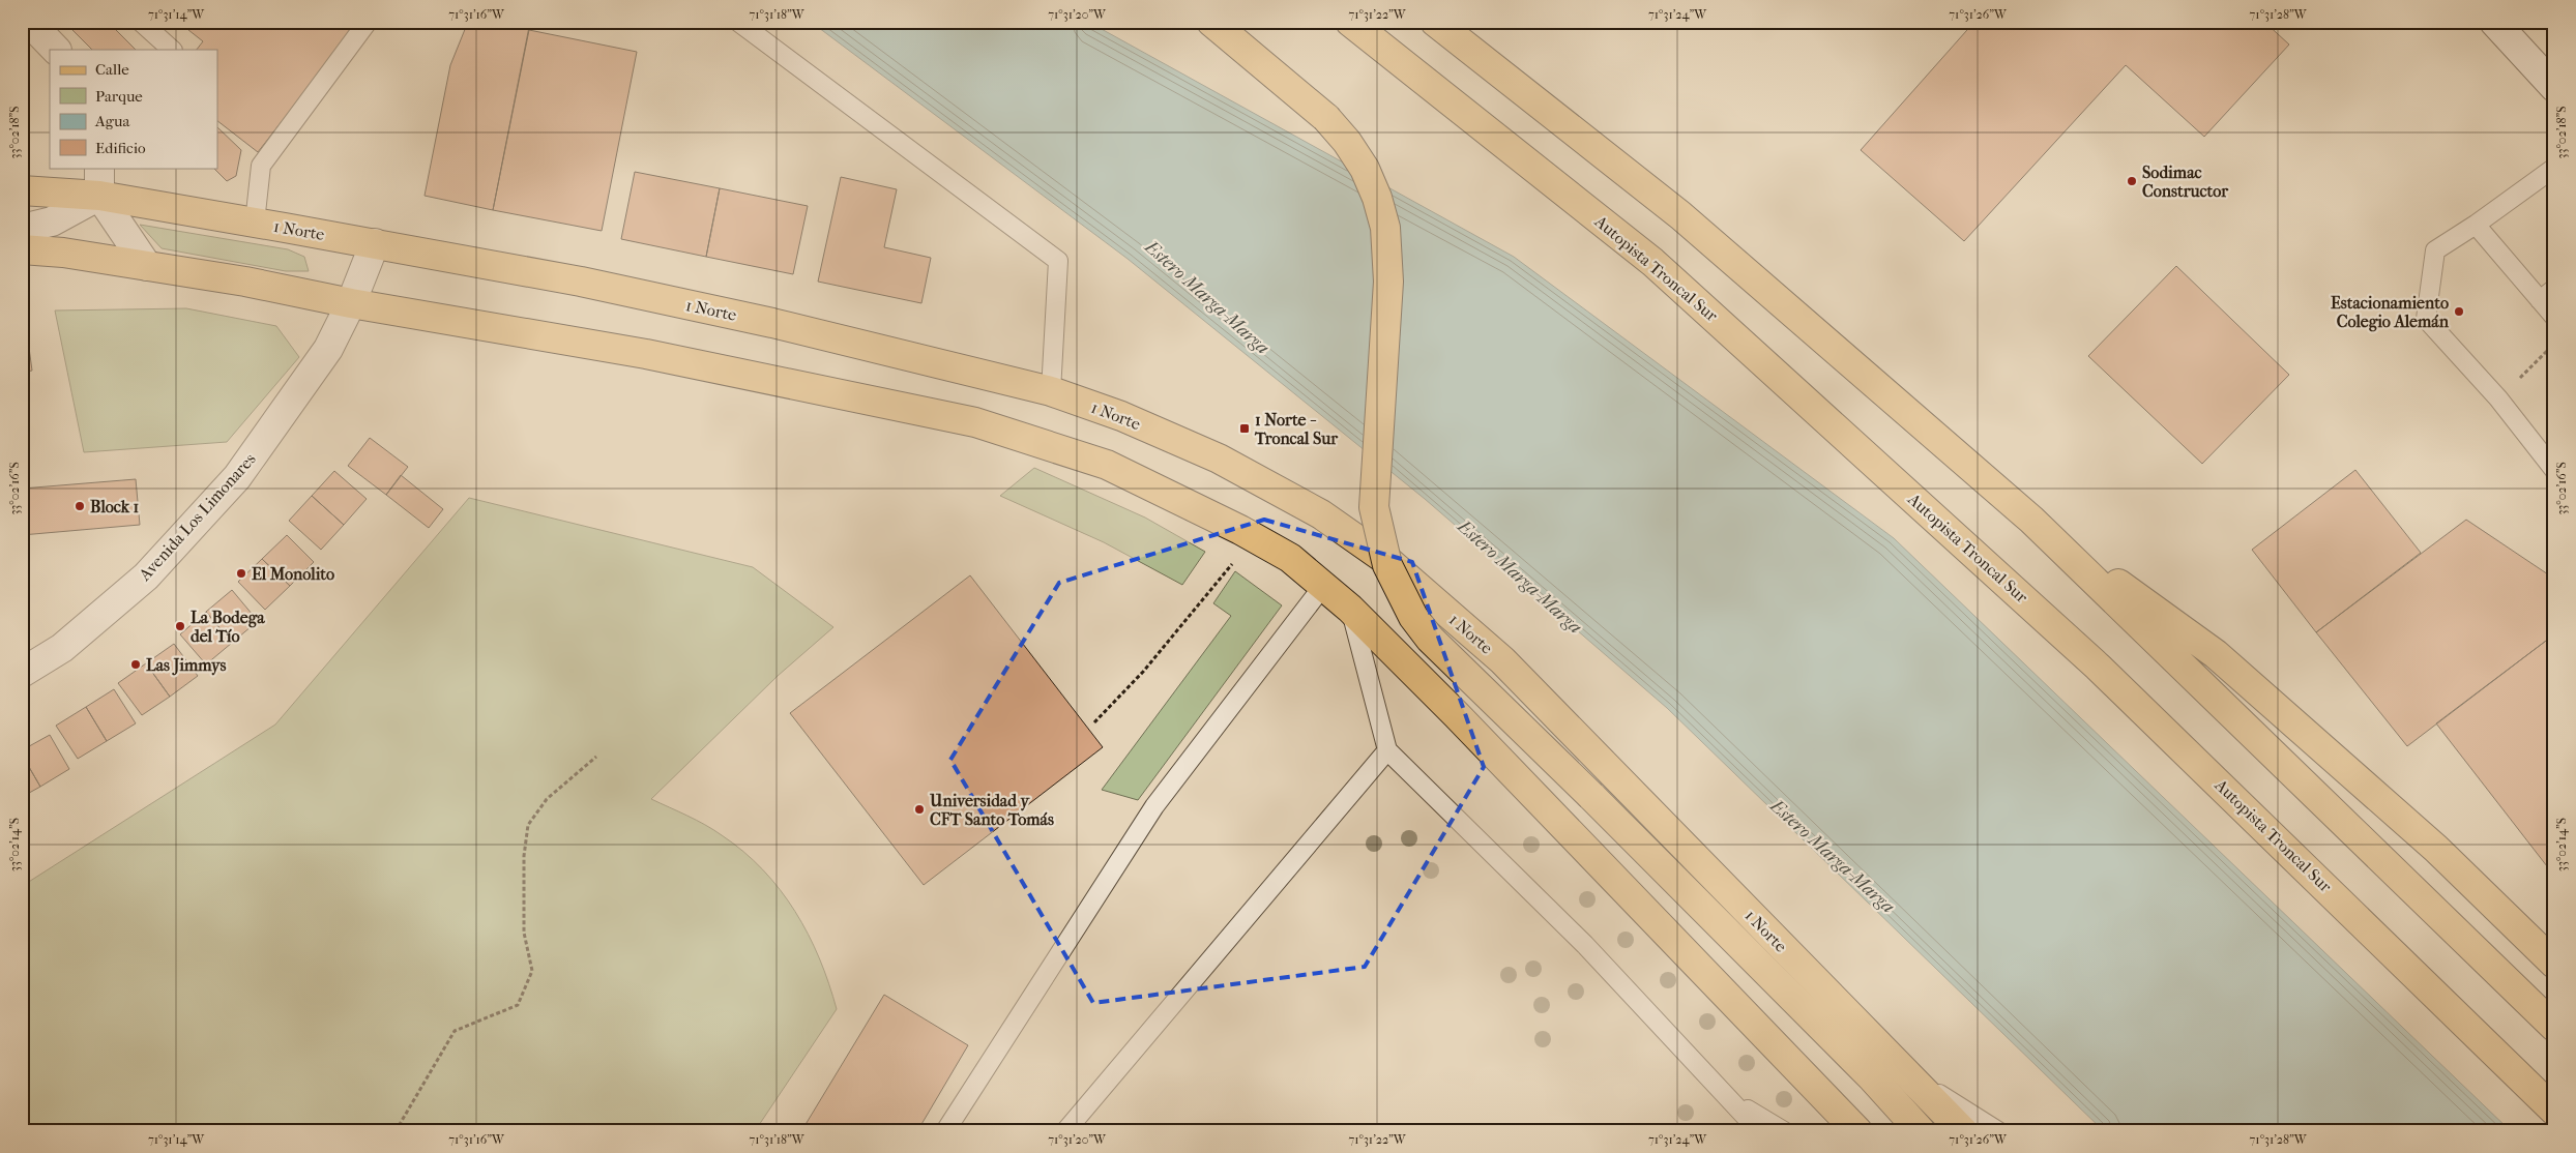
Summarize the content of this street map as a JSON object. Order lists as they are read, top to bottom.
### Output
{
  "streets": {
    "main road": ["1 Norte", "Autopista Troncal Sur"],
    "street": ["Avenida Los Limonares"]
  },
  "crossings": [
    ["1 Norte", "Avenida Los Limonares"]
  ],
  "water": ["Estero Marga-Marga"],
  "places": {
    "other": [
      "Sodimac Constructor",
      "Estacionamiento Colegio Alemán",
      "Block 1",
      "El Monolito",
      "La Bodega del Tío",
      "Las Jimmys",
      "Universidad y CFT Santo Tomás"
    ],
    "transit": ["1 Norte - Troncal Sur"]
  },
  "legend": [
    "Calle",
    "Parque",
    "Agua",
    "Edificio"
  ],
  "coordinates": [
    "71°31'14\"W",
    "71°31'16\"W",
    "71°31'18\"W",
    "71°31'20\"W",
    "71°31'22\"W",
    "71°31'24\"W",
    "71°31'26\"W",
    "71°31'28\"W",
    "33°02'18\"S",
    "33°02'16\"S",
    "33°02'14\"S"
  ]
}
